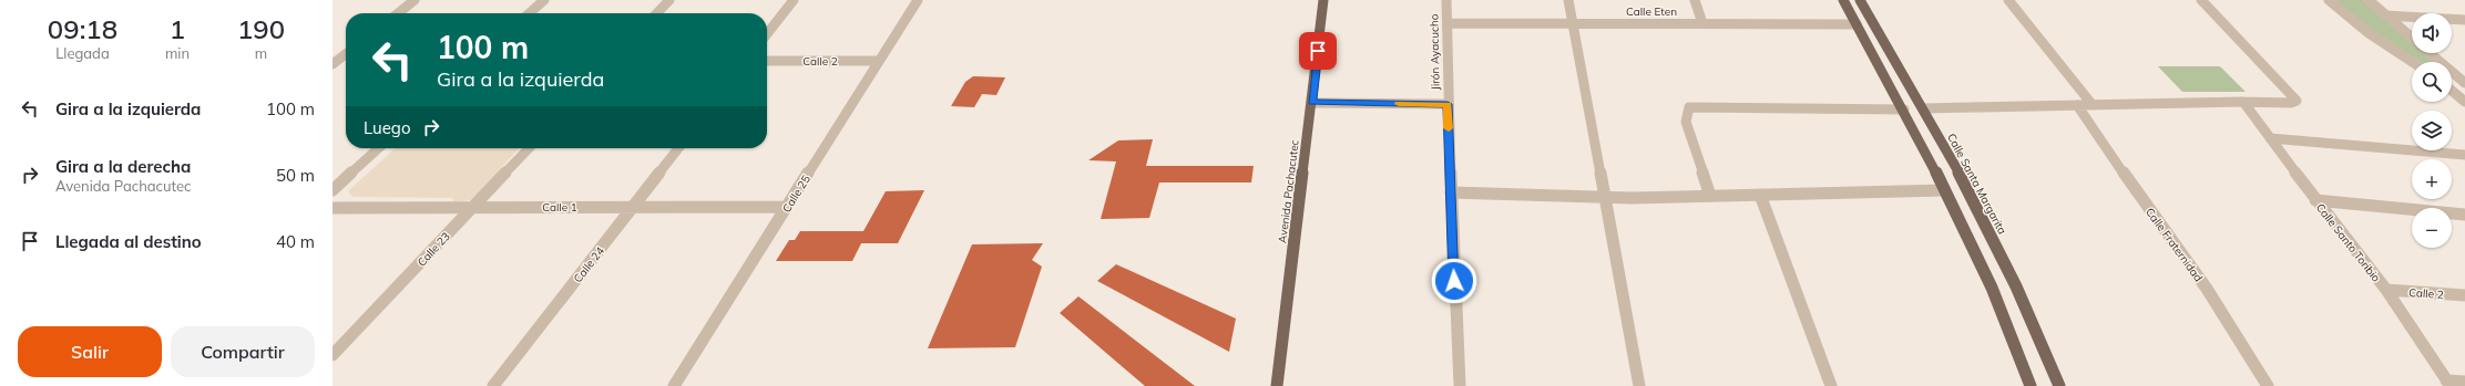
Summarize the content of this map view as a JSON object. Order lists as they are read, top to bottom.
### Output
{
  "streets": {
    "main road": ["Calle Santa Margarita", "Avenida Pachacutec"],
    "street": [
      "Calle Eten",
      "Jirón Ayacucho",
      "Calle 2",
      "Calle 25",
      "Calle 1",
      "Calle Santo Toribio",
      "Calle Fraternidad",
      "Calle 23",
      "Calle 24"
    ]
  },
  "crossings": [
    ["Calle Eten", "Jirón Ayacucho"],
    ["Calle 2", "Calle 25"],
    ["Calle 2", "Calle Santo Toribio"],
    ["Calle 25", "Calle 1"],
    ["Calle 1", "Calle 23"],
    ["Calle 1", "Calle 24"]
  ],
  "page": {
    "eta": [
      "09:18",
      "Llegada",
      "1",
      "min",
      "190",
      "m"
    ],
    "map_buttons": ["+", "−"],
    "turn": ["100 m", "Gira a la izquierda"],
    "list": [
      {
        "name": "Gira a la izquierda",
        "value": "100 m"
      },
      {
        "name": "Gira a la derecha",
        "note": "Avenida Pachacutec",
        "value": "50 m"
      },
      {
        "name": "Llegada al destino",
        "value": "40 m"
      }
    ],
    "then": "Luego",
    "buttons": ["Salir", "Compartir"]
  }
}
